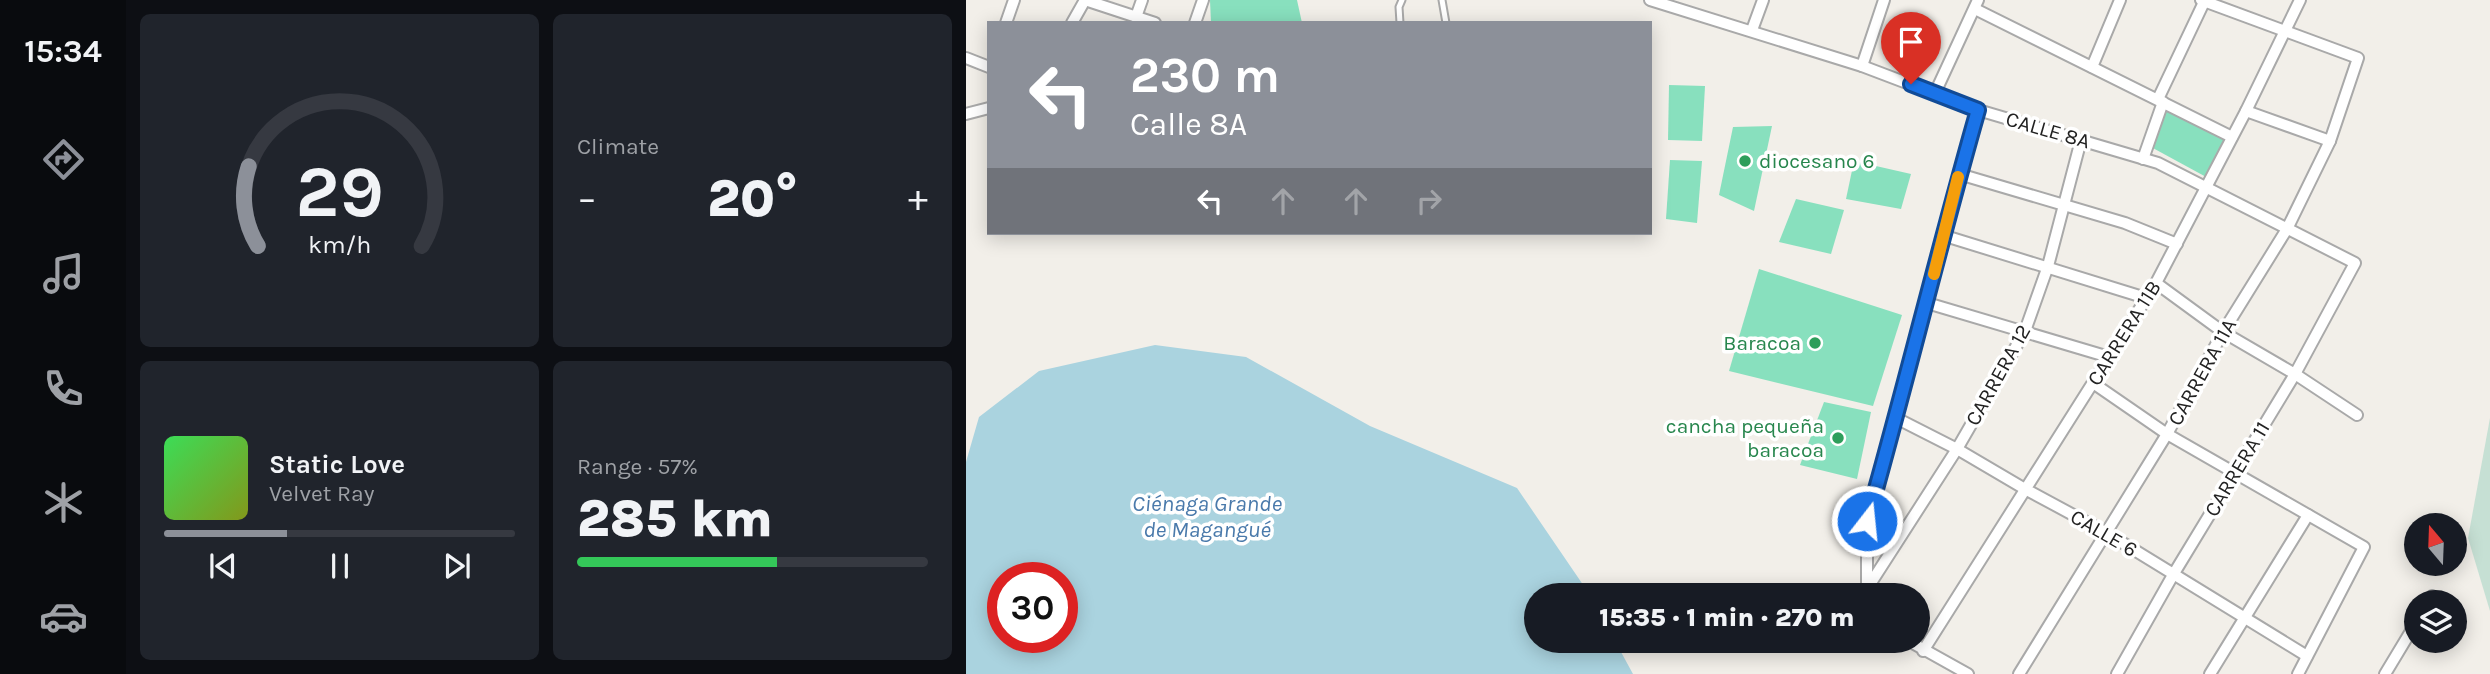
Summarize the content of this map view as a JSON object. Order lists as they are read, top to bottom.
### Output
{
  "streets": {
    "street": [
      "CALLE 8A",
      "CARRERA 11B",
      "CARRERA 11A",
      "CARRERA 12",
      "CARRERA 11",
      "CALLE 6"
    ]
  },
  "crossings": [
    ["CALLE 8A", "CARRERA 11B"],
    ["CALLE 8A", "CARRERA 11A"],
    ["CALLE 8A", "CARRERA 12"],
    ["CALLE 8A", "CARRERA 11"],
    ["CARRERA 11B", "CARRERA 11A"],
    ["CARRERA 11B", "CALLE 6"],
    ["CARRERA 11A", "CALLE 6"],
    ["CARRERA 12", "CALLE 6"],
    ["CARRERA 11", "CALLE 6"]
  ],
  "water": ["Ciénaga Grande de Magangué"],
  "places": ["diocesano 6", "Baracoa", "cancha pequeña baracoa"],
  "north": "top",
  "page": {
    "tabs": "15:34",
    "tile": [
      "Climate",
      ["Range · 57%", "285 km"]
    ],
    "turn": ["230 m", "Calle 8A"],
    "heat": ["−", "20°", "+"],
    "song": ["Static Love", "Velvet Ray"],
    "limit": "30",
    "trip": "15:35 · 1 min · 270 m",
    "gauge": ["29", "km/h"]
  }
}
